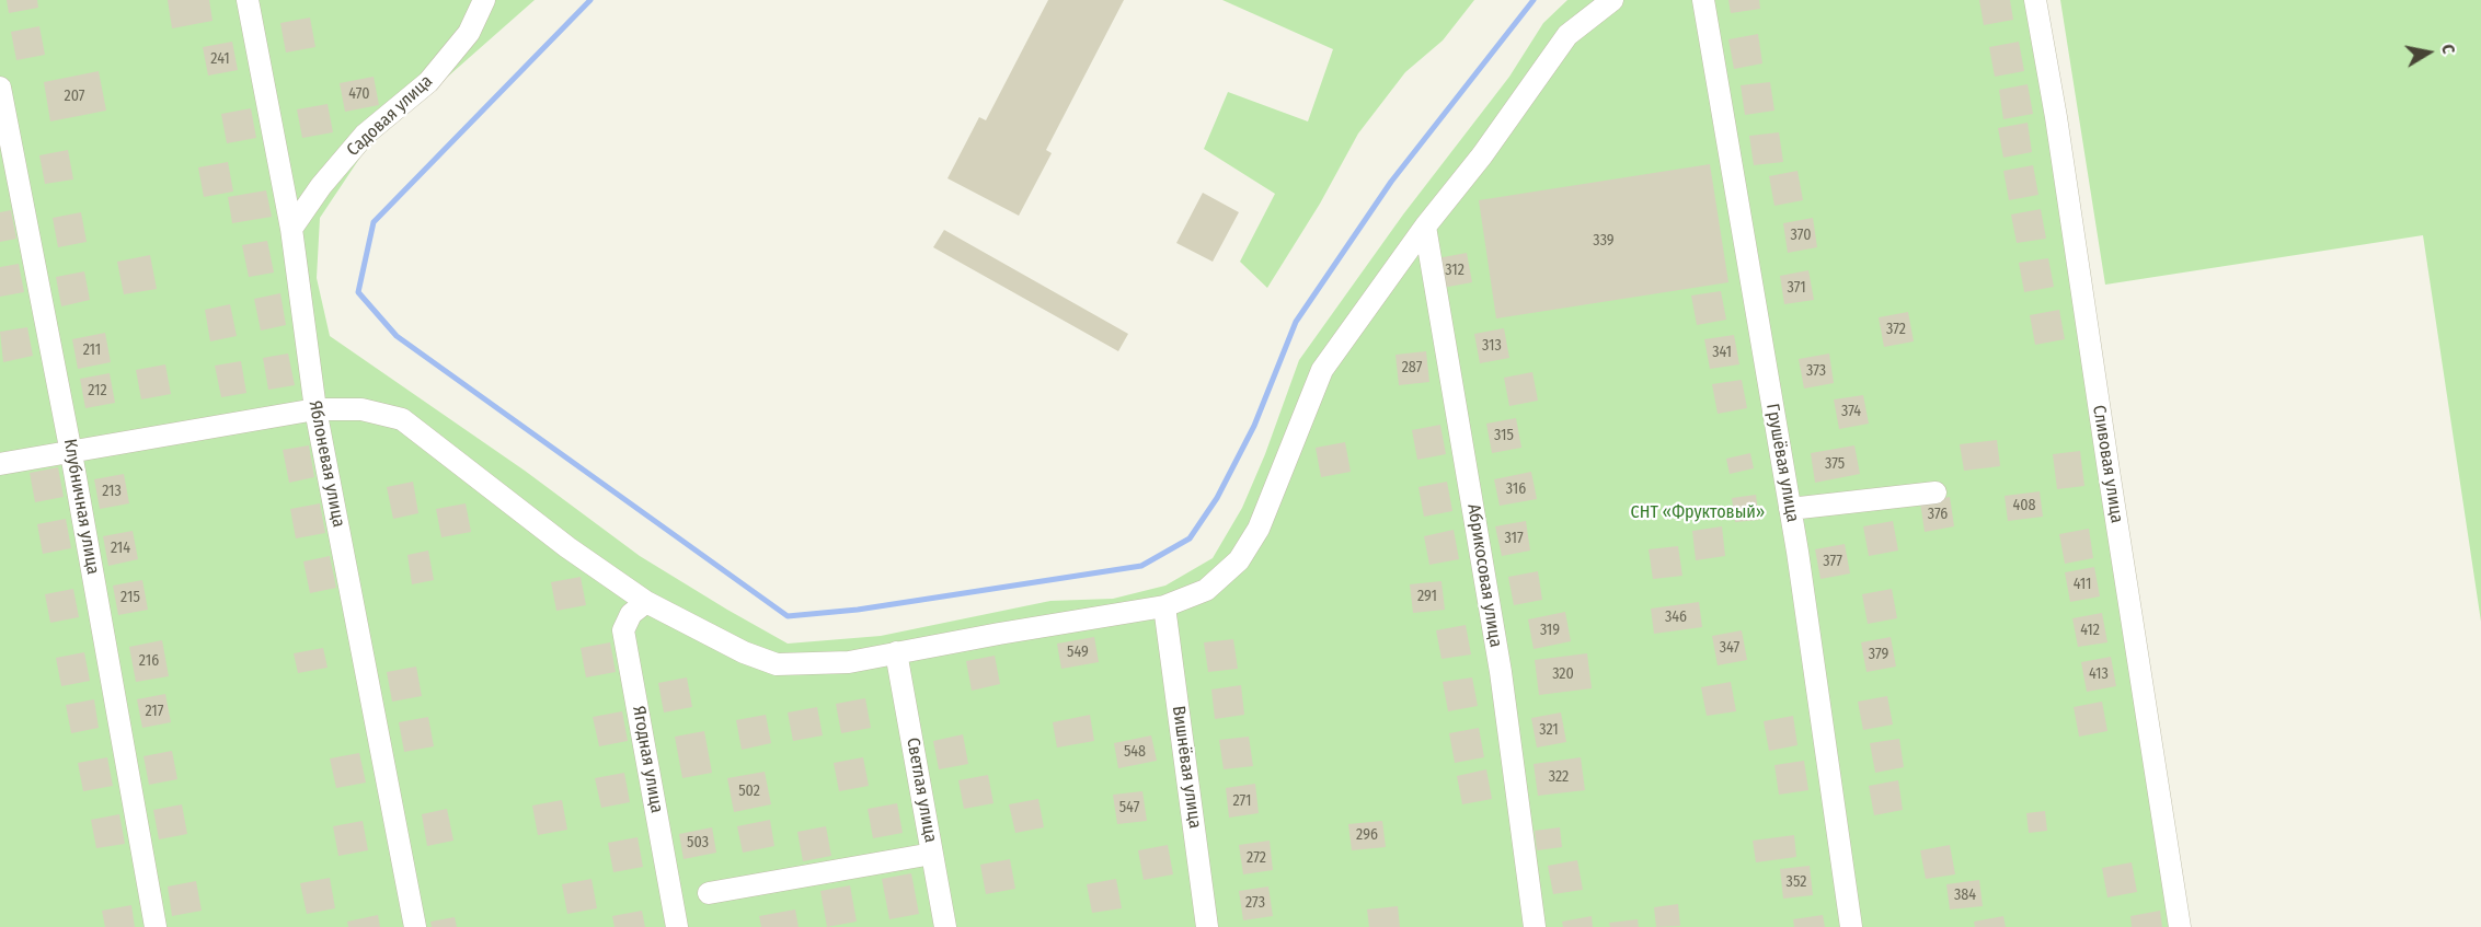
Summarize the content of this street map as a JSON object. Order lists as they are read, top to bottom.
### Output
{
  "streets": {
    "street": [
      "Садовая улица",
      "Грушёвая улица",
      "Яблоневая улица",
      "Сливовая улица",
      "Клубничная улица",
      "Абрикосовая улица",
      "Ягодная улица",
      "Вишнёвая улица",
      "Светлая улица"
    ]
  },
  "crossings": [
    ["Садовая улица", "Яблоневая улица"]
  ],
  "parks": ["СНТ «Фруктовый»"],
  "house_numbers": [
    "241",
    "470",
    "207",
    "370",
    "339",
    "312",
    "371",
    "372",
    "313",
    "211",
    "341",
    "287",
    "373",
    "212",
    "374",
    "315",
    "375",
    "316",
    "213",
    "408",
    "376",
    "317",
    "214",
    "377",
    "411",
    "291",
    "215",
    "346",
    "319",
    "412",
    "347",
    "549",
    "379",
    "216",
    "320",
    "413",
    "217",
    "321",
    "548",
    "322",
    "502",
    "271",
    "547",
    "296",
    "503",
    "272",
    "352",
    "384",
    "273"
  ],
  "north": "right"
}
